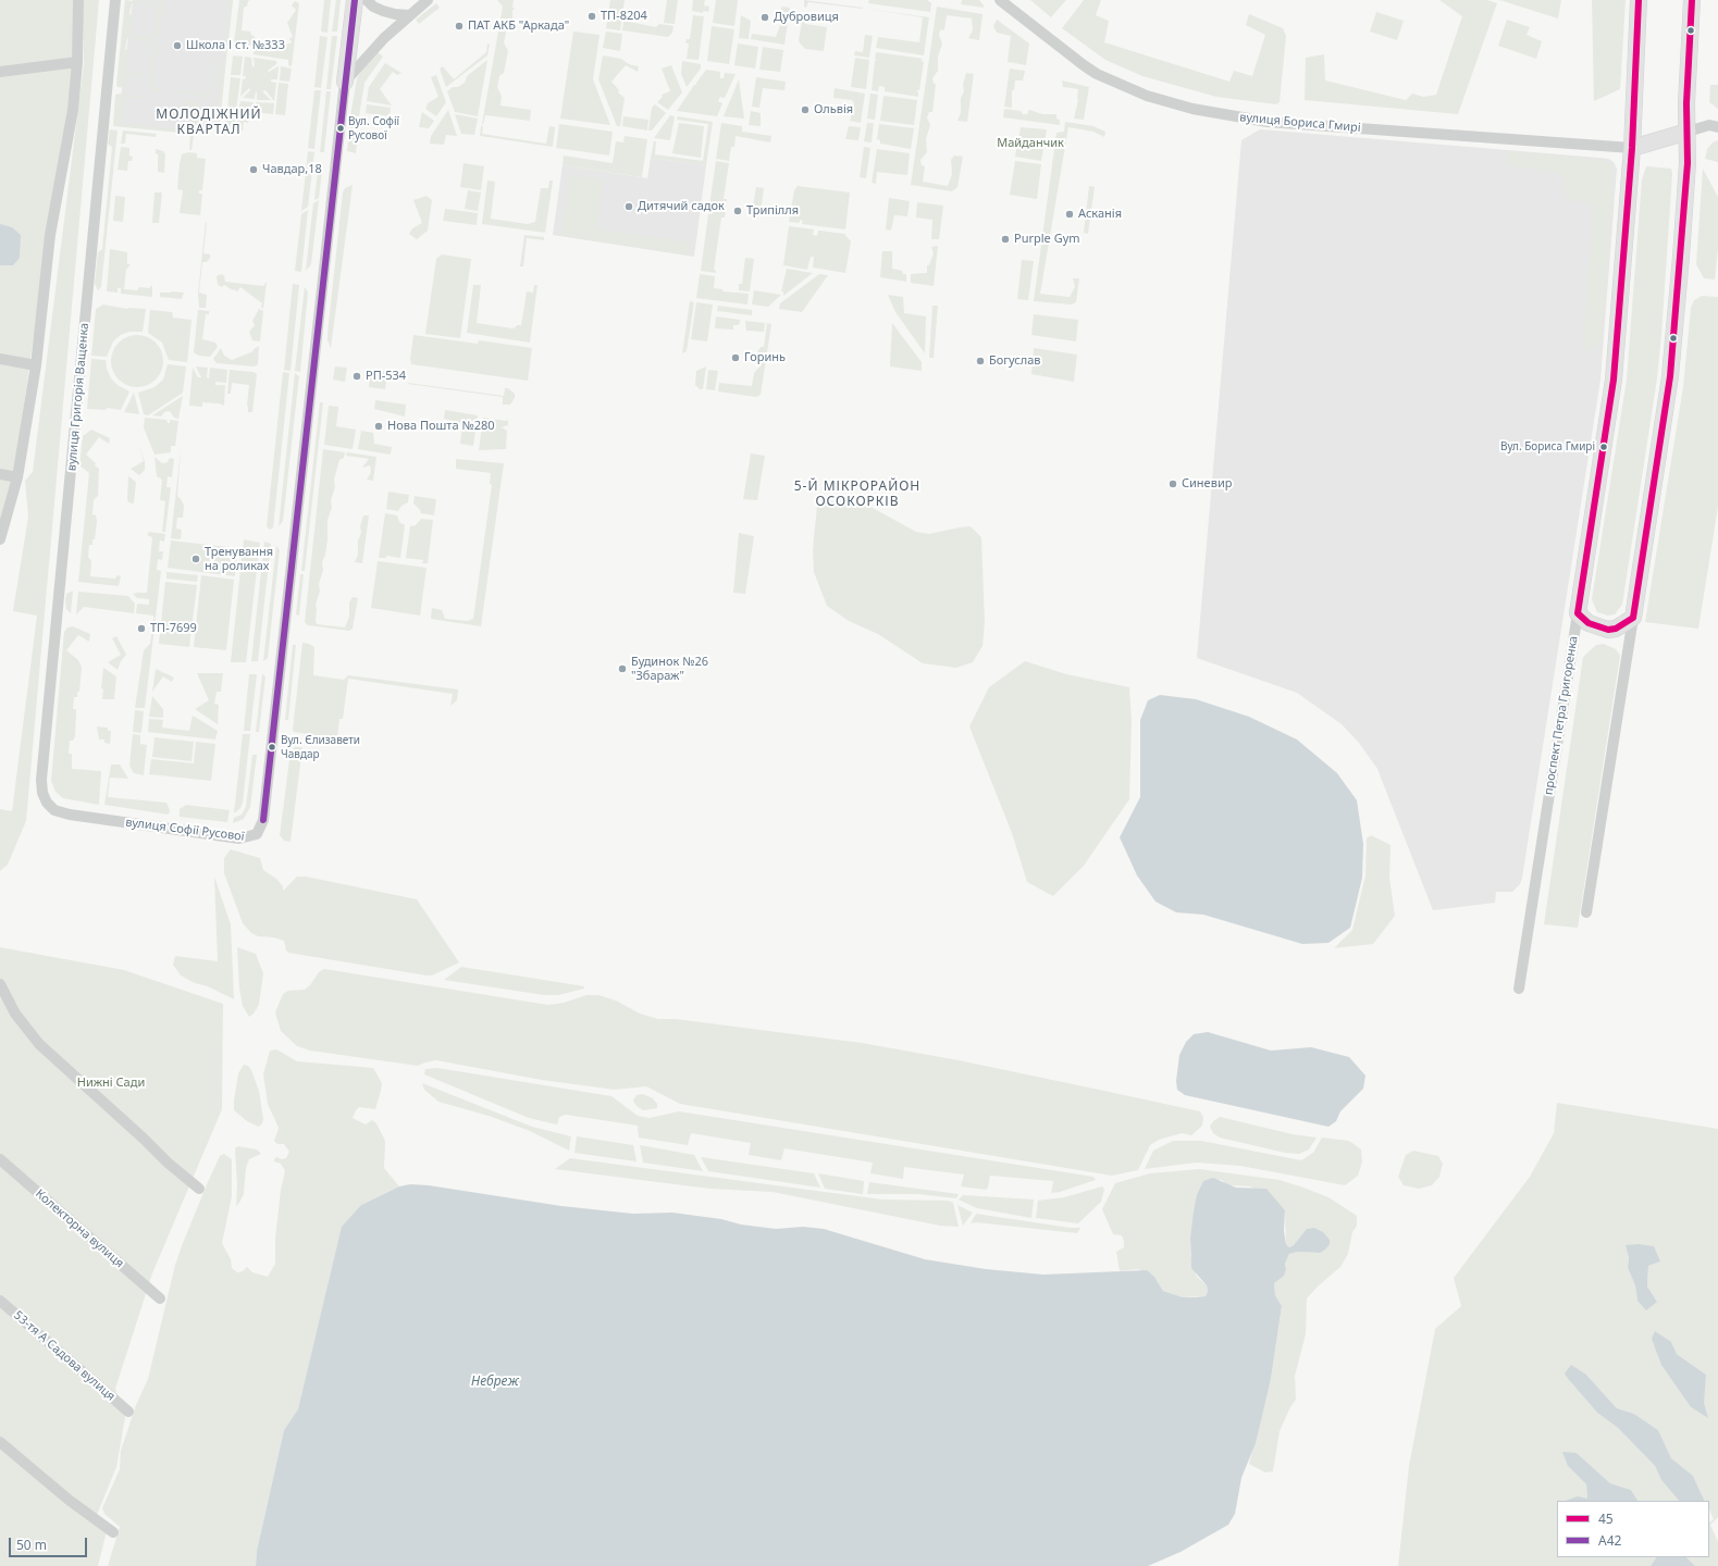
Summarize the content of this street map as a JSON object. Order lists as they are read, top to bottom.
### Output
{
  "streets": {
    "street": [
      "вулиця Бориса Гмирі",
      "вулиця Григорія Ващенка",
      "проспект Петра Григоренка",
      "вулиця Софії Русової",
      "Колекторна вулиця",
      "53-тя А Садова вулиця"
    ]
  },
  "crossings": [
    ["вулиця Бориса Гмирі", "проспект Петра Григоренка"],
    ["вулиця Григорія Ващенка", "вулиця Софії Русової"]
  ],
  "districts": ["МОЛОДІЖНИЙ КВАРТАЛ", "5-Й МІКРОРАЙОН ОСОКОРКІВ"],
  "water": ["Небреж"],
  "parks": ["Майданчик", "Нижні Сади"],
  "places": [
    "ТП-8204",
    "Дубровиця",
    "ПАТ АКБ \"Аркада\"",
    "Школа І ст. №333",
    "Ольвія",
    "Вул. Софії Русової",
    "Чавдар,18",
    "Дитячий садок",
    "Трипілля",
    "Асканія",
    "Purple Gym",
    "Горинь",
    "Богуслав",
    "РП-534",
    "Нова Пошта №280",
    "Вул. Бориса Гмирі",
    "Синевир",
    "Тренування на роликах",
    "ТП-7699",
    "Будинок №26 \"Збараж\"",
    "Вул. Єлизавети Чавдар"
  ],
  "lines": ["transit line 45", "transit line А42"],
  "legend": ["45", "А42"],
  "scale_bar": "50 m"
}
